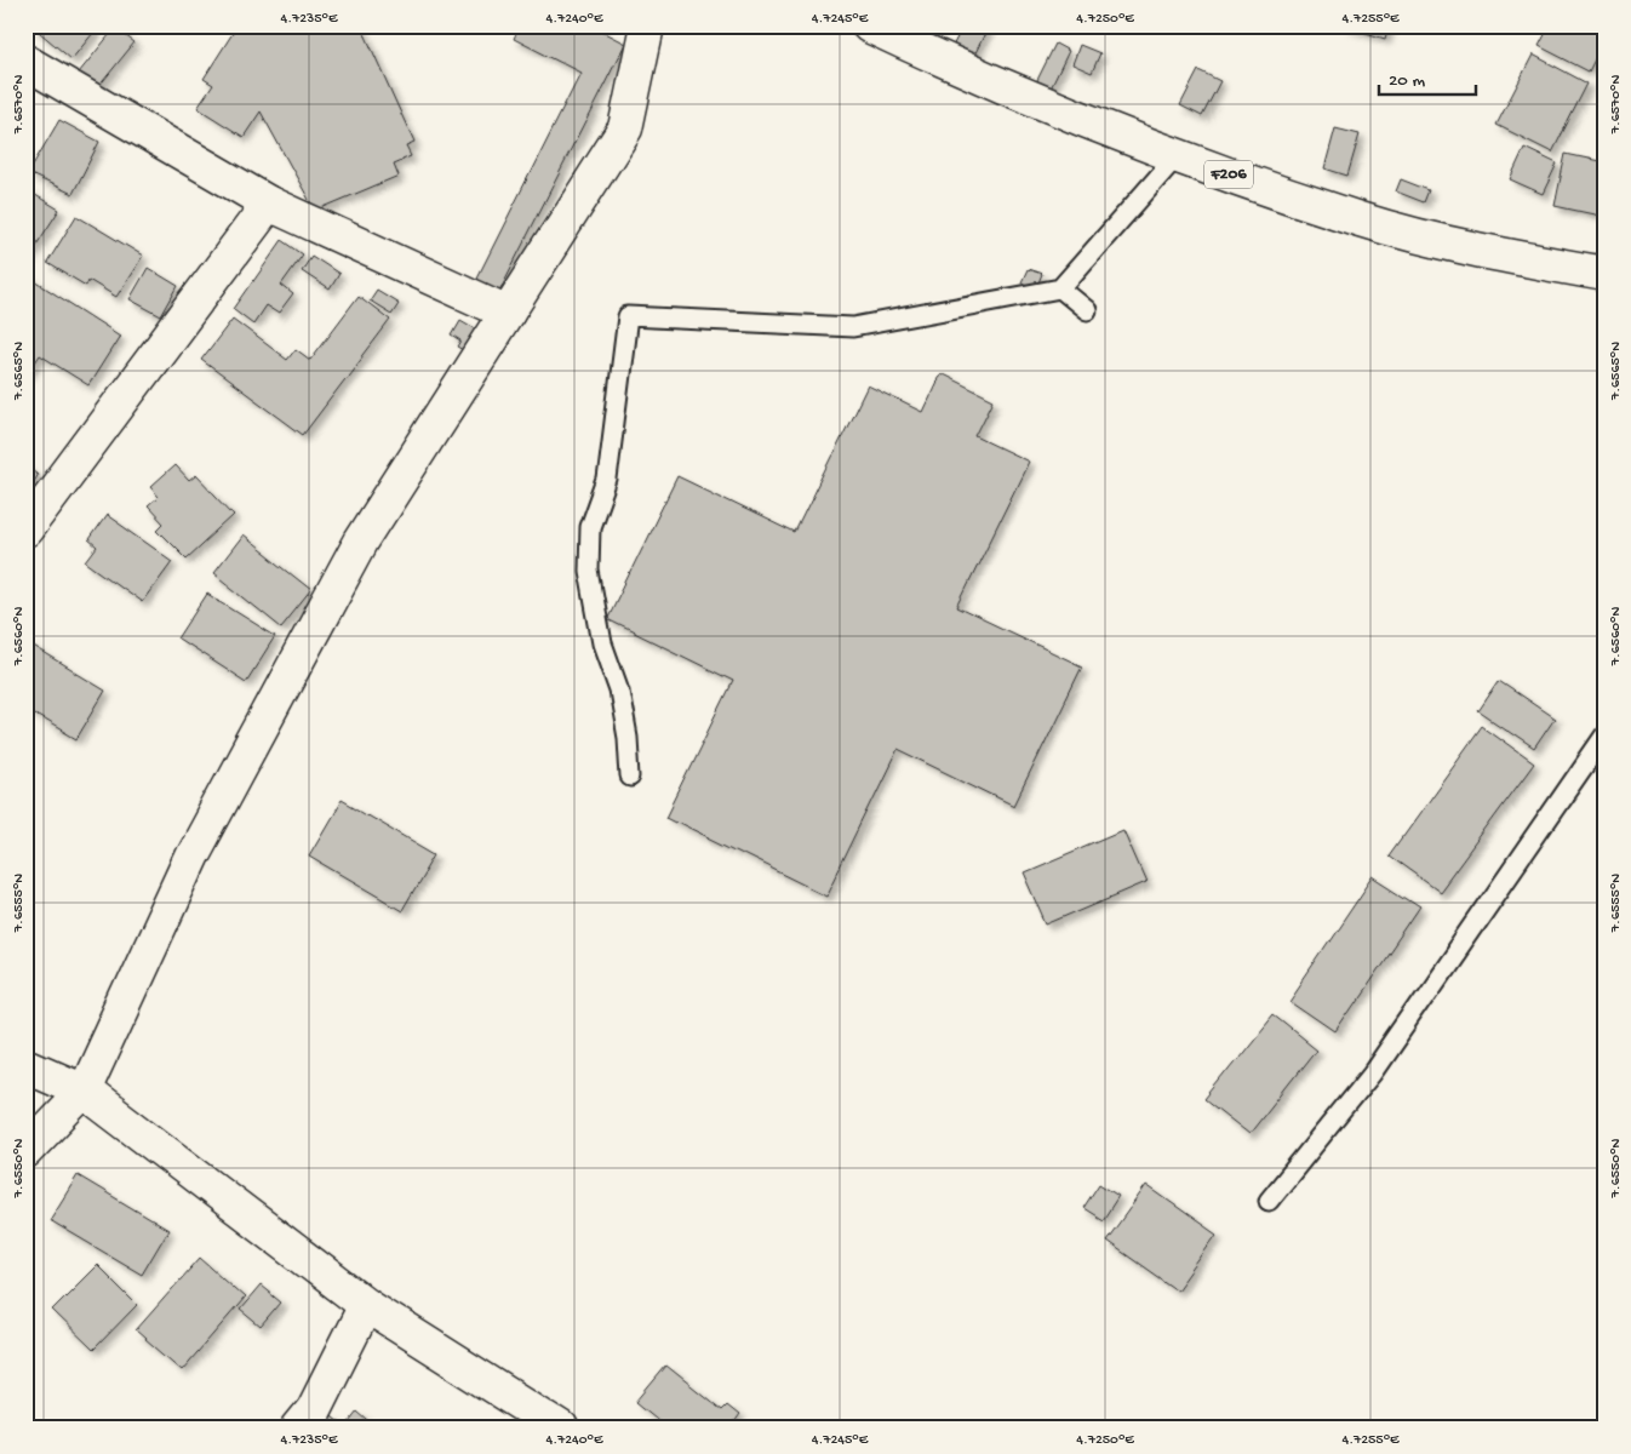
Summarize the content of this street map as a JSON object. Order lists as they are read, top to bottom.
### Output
{
  "streets": {
    "street": ["F206"]
  },
  "scale_bar": "20 m",
  "coordinates": [
    "4.7235°E",
    "4.7240°E",
    "4.7245°E",
    "4.7250°E",
    "4.7255°E",
    "7.6570°N",
    "7.6565°N",
    "7.6560°N",
    "7.6555°N",
    "7.6550°N"
  ]
}
